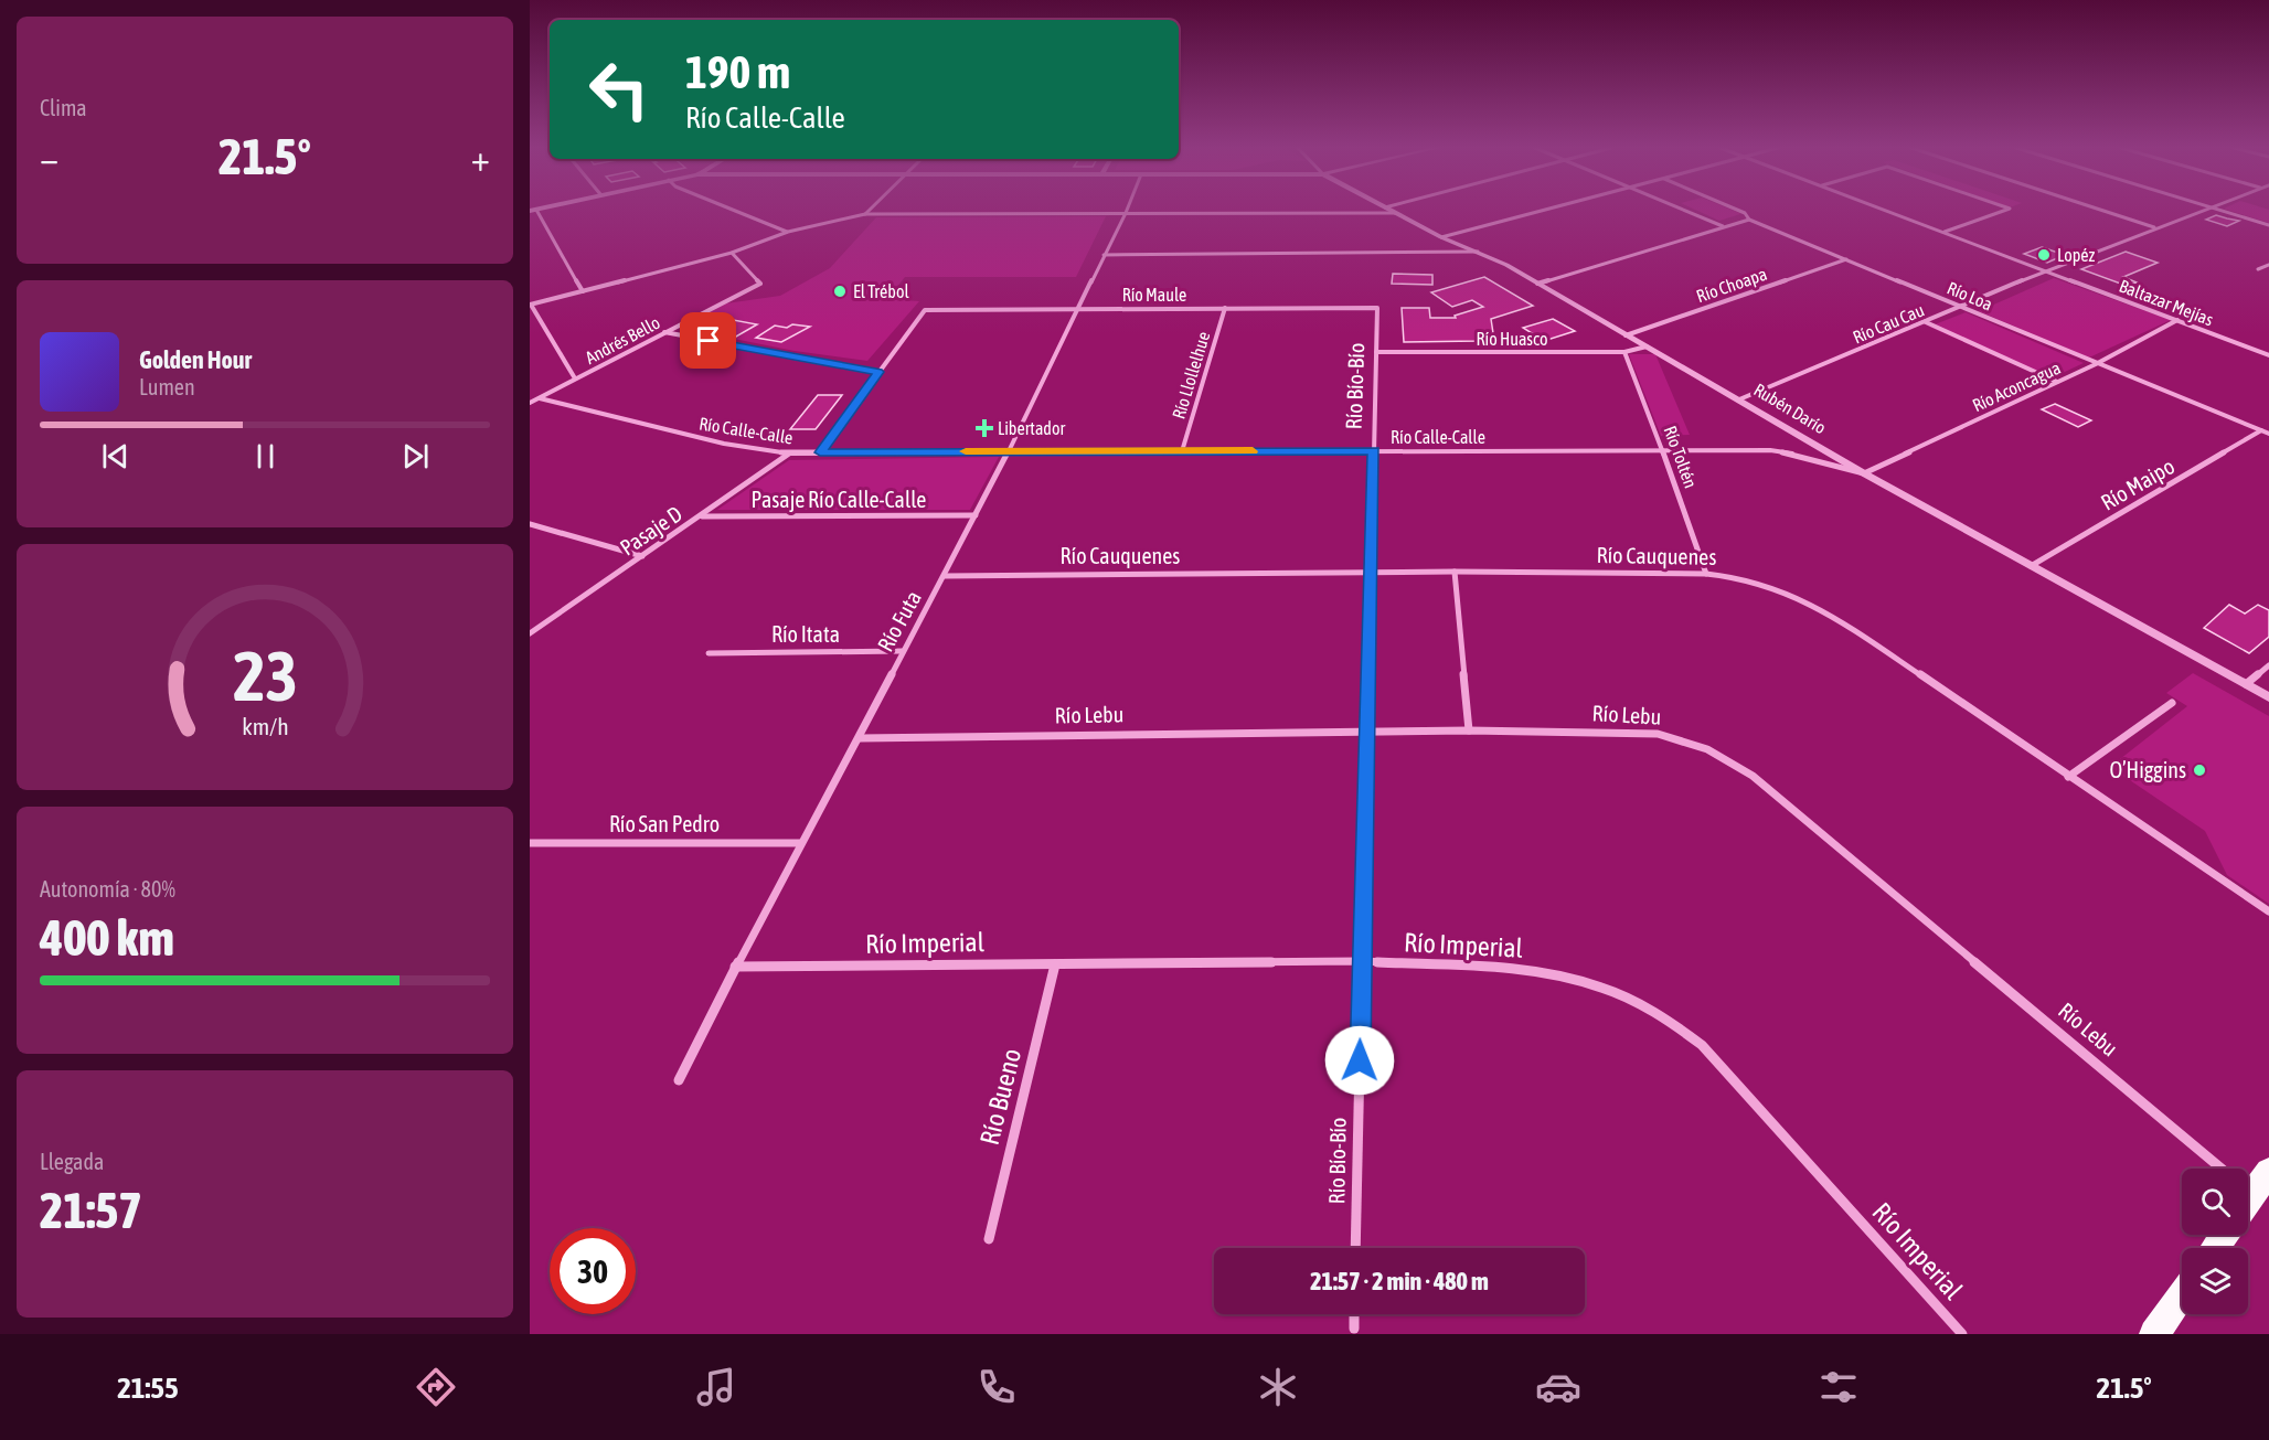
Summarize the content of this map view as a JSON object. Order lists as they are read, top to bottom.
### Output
{
  "streets": {
    "street": [
      "Río Choapa",
      "Río Maule",
      "Río Loa",
      "Baltazar Mejías",
      "Río Cau Cau",
      "Río Huasco",
      "Andrés Bello",
      "Río Llollelhue",
      "Río Bío-Bío",
      "Río Aconcagua",
      "Rubén Darío",
      "Río Calle-Calle",
      "Río Toltén",
      "Río Maipo",
      "Pasaje Río Calle-Calle",
      "Pasaje D",
      "Río Cauquenes",
      "Río Futa",
      "Río Itata",
      "Río Lebu",
      "Río San Pedro",
      "Río Imperial",
      "Río Bueno"
    ]
  },
  "crossings": [
    ["Río Choapa", "Río Loa"],
    ["Río Choapa", "Rubén Darío"],
    ["Río Maule", "Río Llollelhue"],
    ["Río Maule", "Río Bío-Bío"],
    ["Río Maule", "Río Futa"],
    ["Río Loa", "Río Cau Cau"],
    ["Río Loa", "Río Aconcagua"],
    ["Río Loa", "Río Maipo"],
    ["Baltazar Mejías", "Río Cau Cau"],
    ["Baltazar Mejías", "Río Aconcagua"],
    ["Río Cau Cau", "Rubén Darío"],
    ["Río Huasco", "Río Bío-Bío"],
    ["Río Huasco", "Rubén Darío"],
    ["Río Huasco", "Río Toltén"],
    ["Andrés Bello", "Río Calle-Calle"],
    ["Río Llollelhue", "Río Calle-Calle"],
    ["Río Bío-Bío", "Río Calle-Calle"],
    ["Río Bío-Bío", "Río Cauquenes"],
    ["Río Bío-Bío", "Río Lebu"],
    ["Río Bío-Bío", "Río Imperial"],
    ["Río Aconcagua", "Rubén Darío"],
    ["Río Aconcagua", "Río Calle-Calle"],
    ["Rubén Darío", "Río Calle-Calle"],
    ["Rubén Darío", "Río Maipo"],
    ["Río Calle-Calle", "Río Toltén"],
    ["Río Calle-Calle", "Pasaje D"],
    ["Río Calle-Calle", "Río Futa"],
    ["Río Toltén", "Río Cauquenes"],
    ["Pasaje Río Calle-Calle", "Pasaje D"],
    ["Pasaje Río Calle-Calle", "Río Futa"],
    ["Río Cauquenes", "Río Futa"],
    ["Río Futa", "Río Itata"],
    ["Río Futa", "Río Lebu"],
    ["Río Futa", "Río San Pedro"],
    ["Río Futa", "Río Imperial"],
    ["Río Imperial", "Río Bueno"]
  ],
  "places": {
    "other": ["Lopéz", "El Trébol", "O’Higgins"],
    "health": ["Libertador"]
  },
  "page": {
    "tile": [
      "Clima",
      ["Autonomía · 80%", "400 km"],
      ["Llegada", "21:57"]
    ],
    "turn": ["190 m", "Río Calle-Calle"],
    "heat": ["−", "21.5°", "+"],
    "song": ["Golden Hour", "Lumen"],
    "limit": "30",
    "trip": "21:57 · 2 min · 480 m",
    "tabs": ["21:55", "21.5°"],
    "gauge": ["23", "km/h"]
  }
}
